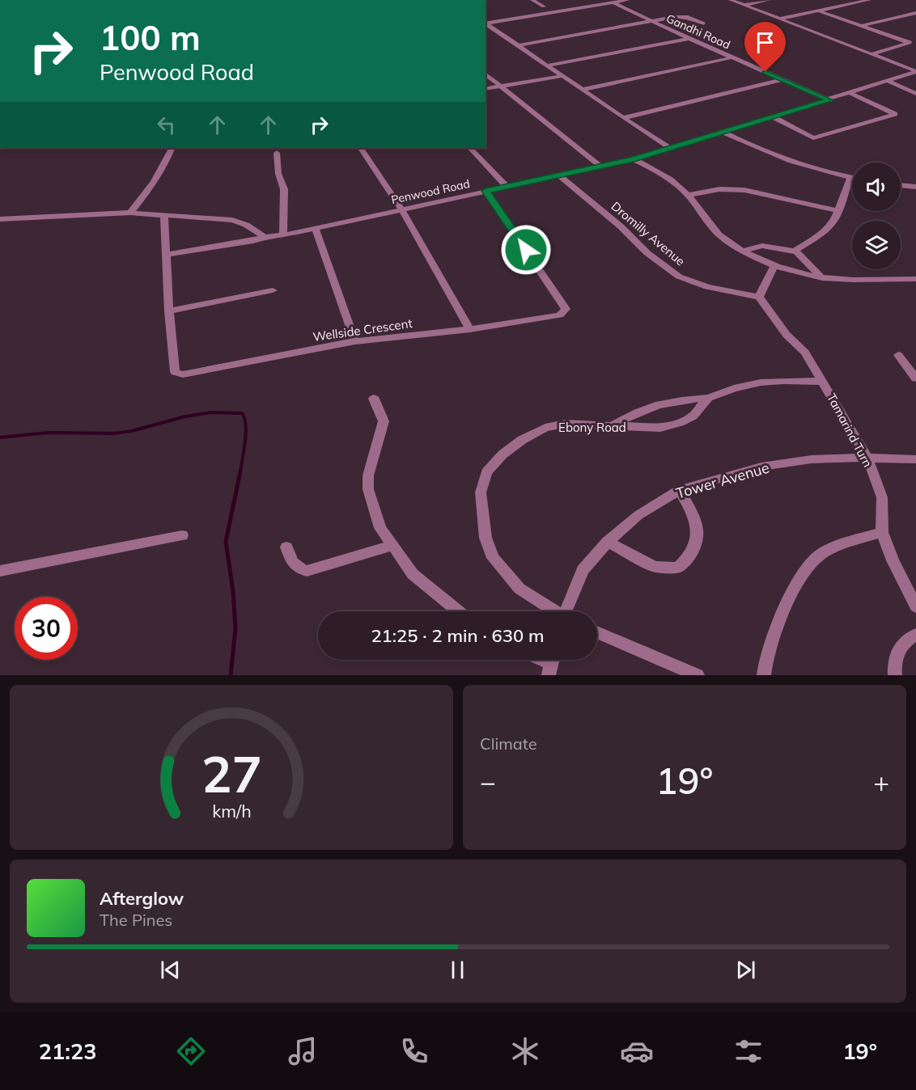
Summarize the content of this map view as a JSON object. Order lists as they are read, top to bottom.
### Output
{
  "streets": {
    "street": [
      "Gandhi Road",
      "Penwood Road",
      "Dromilly Avenue",
      "Wellside Crescent",
      "Ebony Road",
      "Tamarind Turn",
      "Tower Avenue"
    ]
  },
  "crossings": [
    ["Gandhi Road", "Penwood Road"],
    ["Penwood Road", "Dromilly Avenue"],
    ["Penwood Road", "Wellside Crescent"],
    ["Dromilly Avenue", "Tamarind Turn"],
    ["Ebony Road", "Tamarind Turn"],
    ["Tamarind Turn", "Tower Avenue"]
  ],
  "page": {
    "turn": ["100 m", "Penwood Road"],
    "limit": "30",
    "trip": "21:25 · 2 min · 630 m",
    "tile": "Climate",
    "heat": ["−", "19°", "+"],
    "song": ["Afterglow", "The Pines"],
    "tabs": ["21:23", "19°"],
    "gauge": ["27", "km/h"]
  }
}
